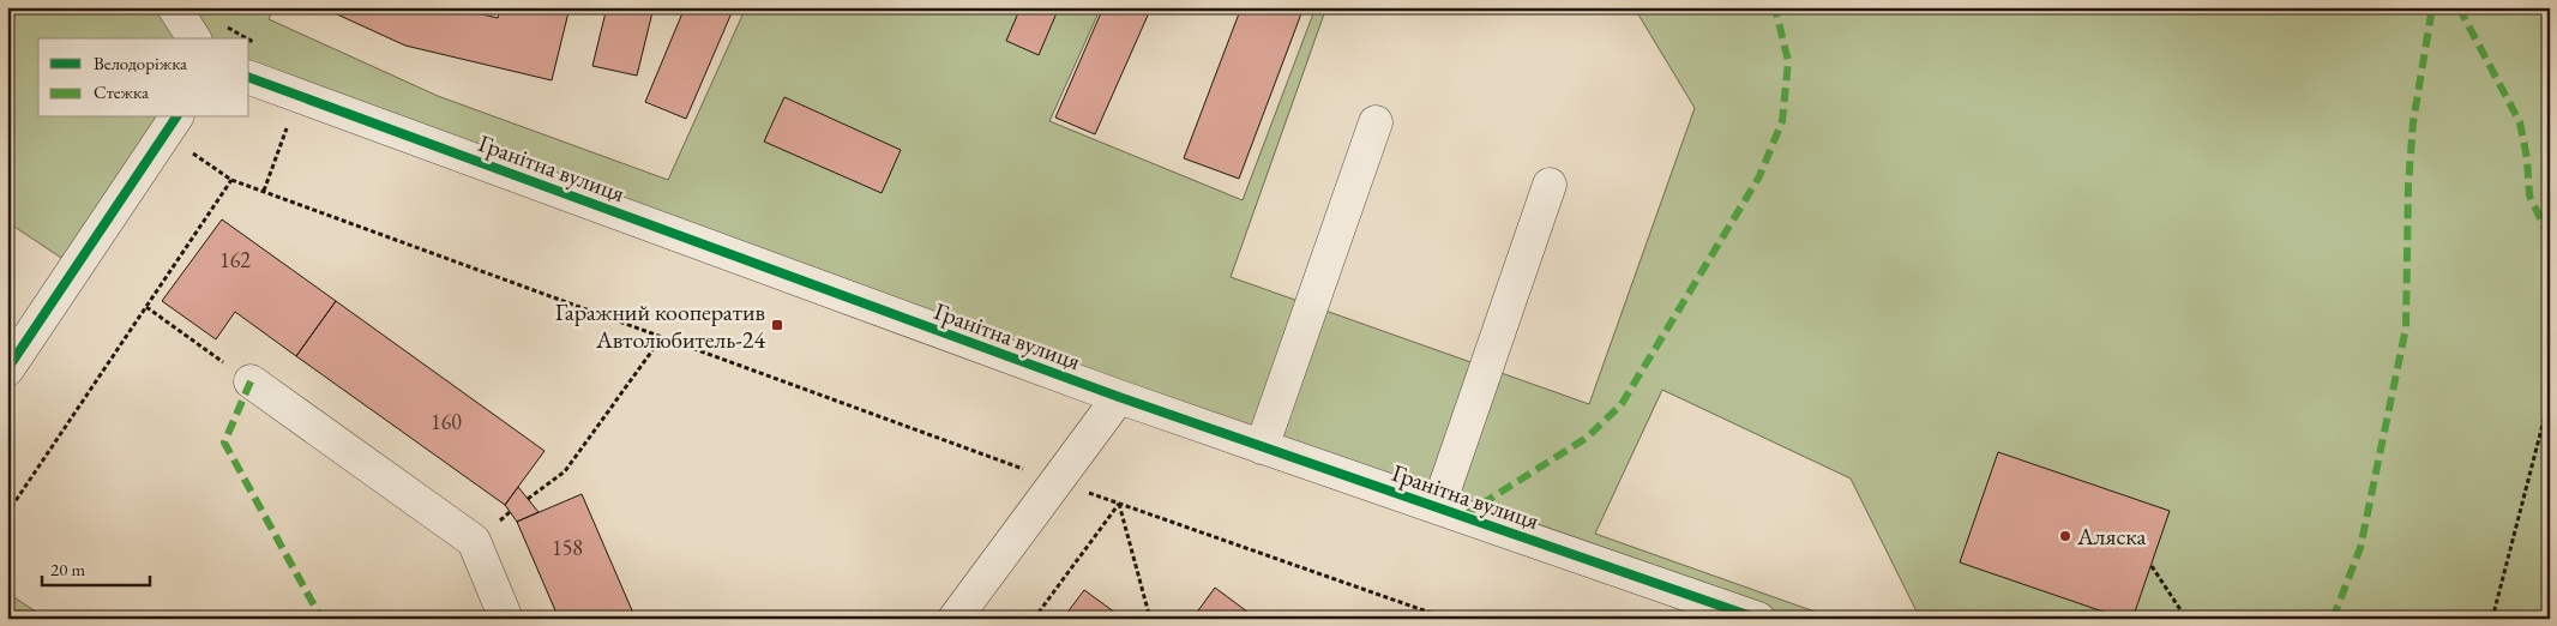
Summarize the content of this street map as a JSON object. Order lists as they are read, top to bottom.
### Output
{
  "streets": {
    "street": ["Гранітна вулиця"]
  },
  "places": {
    "transit": ["Гаражний кооператив Автолюбитель-24"],
    "other": ["Аляска"]
  },
  "house_numbers": ["162", "160", "158"],
  "legend": ["Велодоріжка", "Стежка"],
  "scale_bar": "20 m"
}
